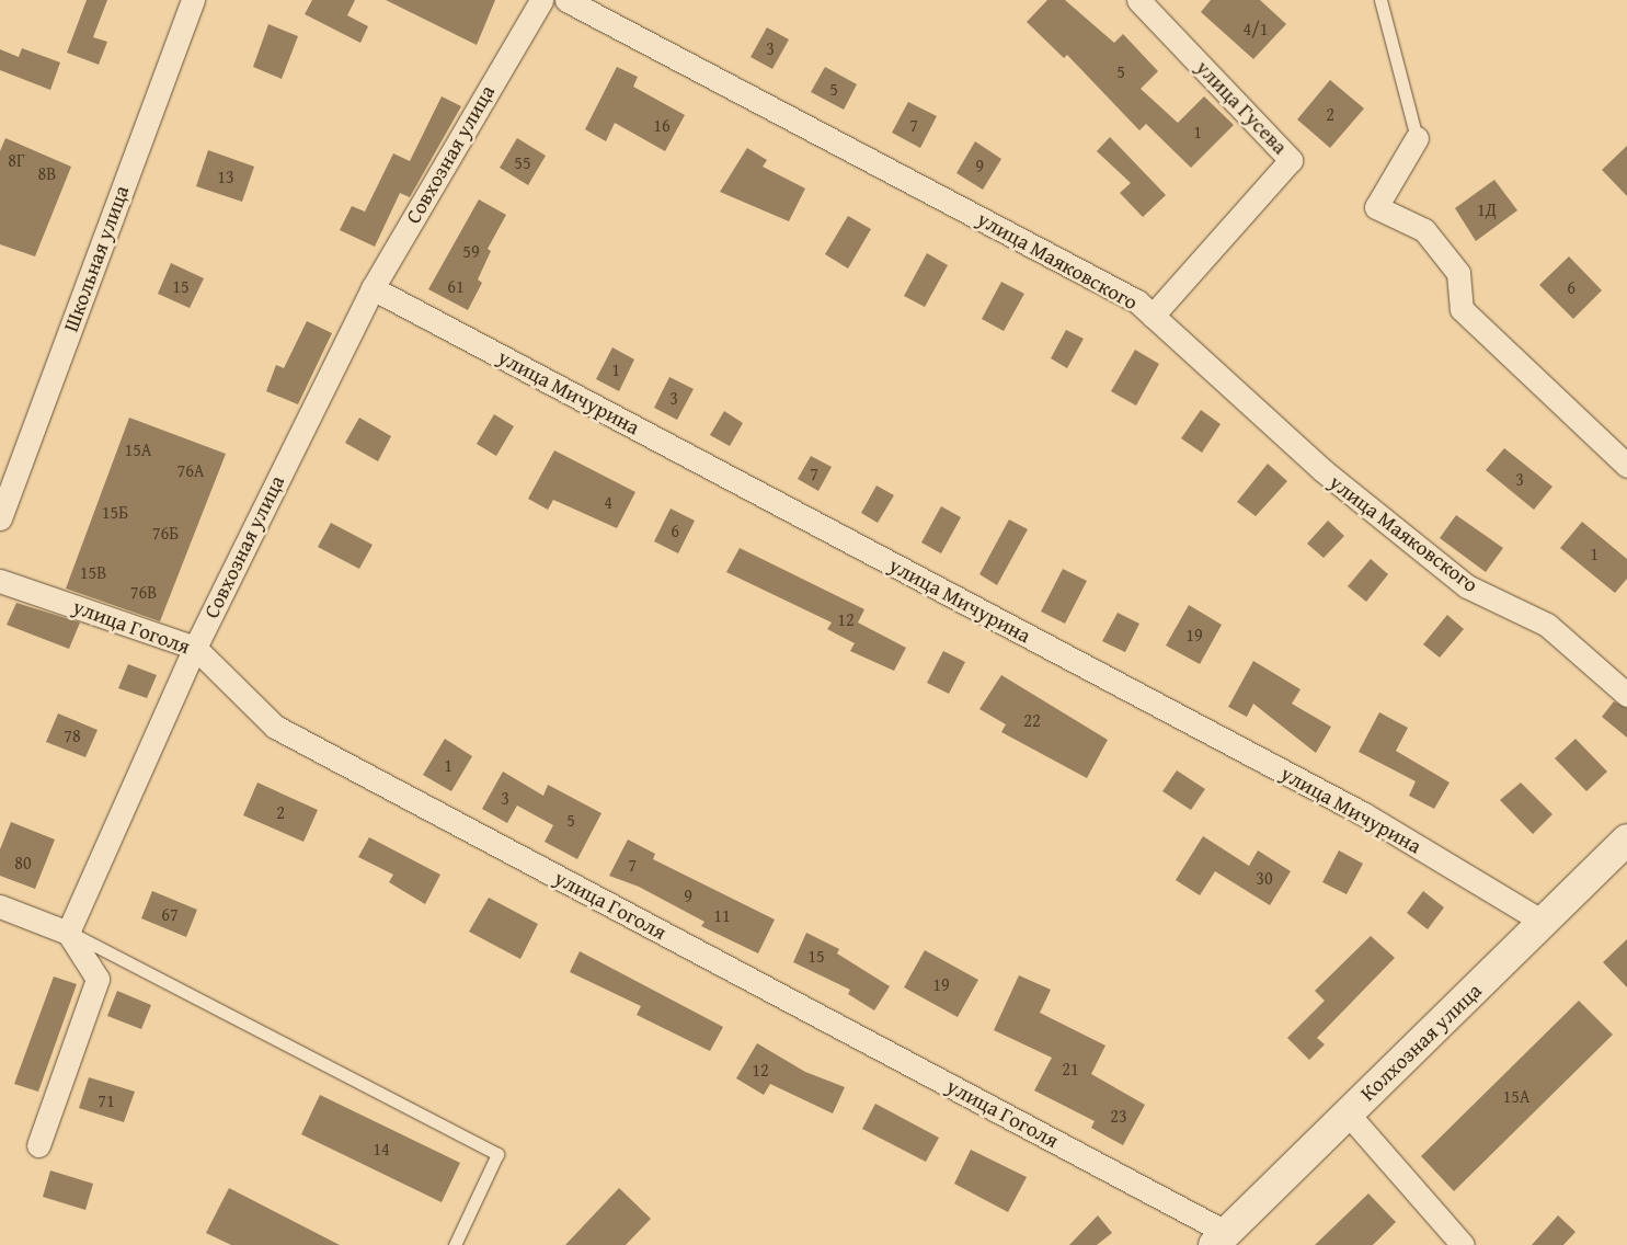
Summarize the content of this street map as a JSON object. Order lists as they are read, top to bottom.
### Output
{
  "streets": {
    "main road": ["Колхозная улица"],
    "street": [
      "улица Гусева",
      "Совхозная улица",
      "Школьная улица",
      "улица Маяковского",
      "улица Мичурина",
      "улица Гоголя"
    ]
  },
  "crossings": [
    ["улица Гусева", "улица Маяковского"],
    ["Совхозная улица", "улица Мичурина"],
    ["Совхозная улица", "улица Гоголя"],
    ["улица Мичурина", "Колхозная улица"],
    ["улица Гоголя", "Колхозная улица"]
  ],
  "house_numbers": [
    "4/1",
    "3",
    "5",
    "5",
    "2",
    "16",
    "7",
    "1",
    "8Г",
    "55",
    "9",
    "8В",
    "13",
    "1Д",
    "59",
    "15",
    "61",
    "6",
    "1",
    "3",
    "15А",
    "76А",
    "7",
    "3",
    "4",
    "15Б",
    "6",
    "76Б",
    "1",
    "15В",
    "76В",
    "12",
    "19",
    "22",
    "78",
    "1",
    "3",
    "2",
    "5",
    "80",
    "7",
    "30",
    "9",
    "67",
    "11",
    "15",
    "19",
    "21",
    "12",
    "15А",
    "71",
    "23",
    "14"
  ]
}
